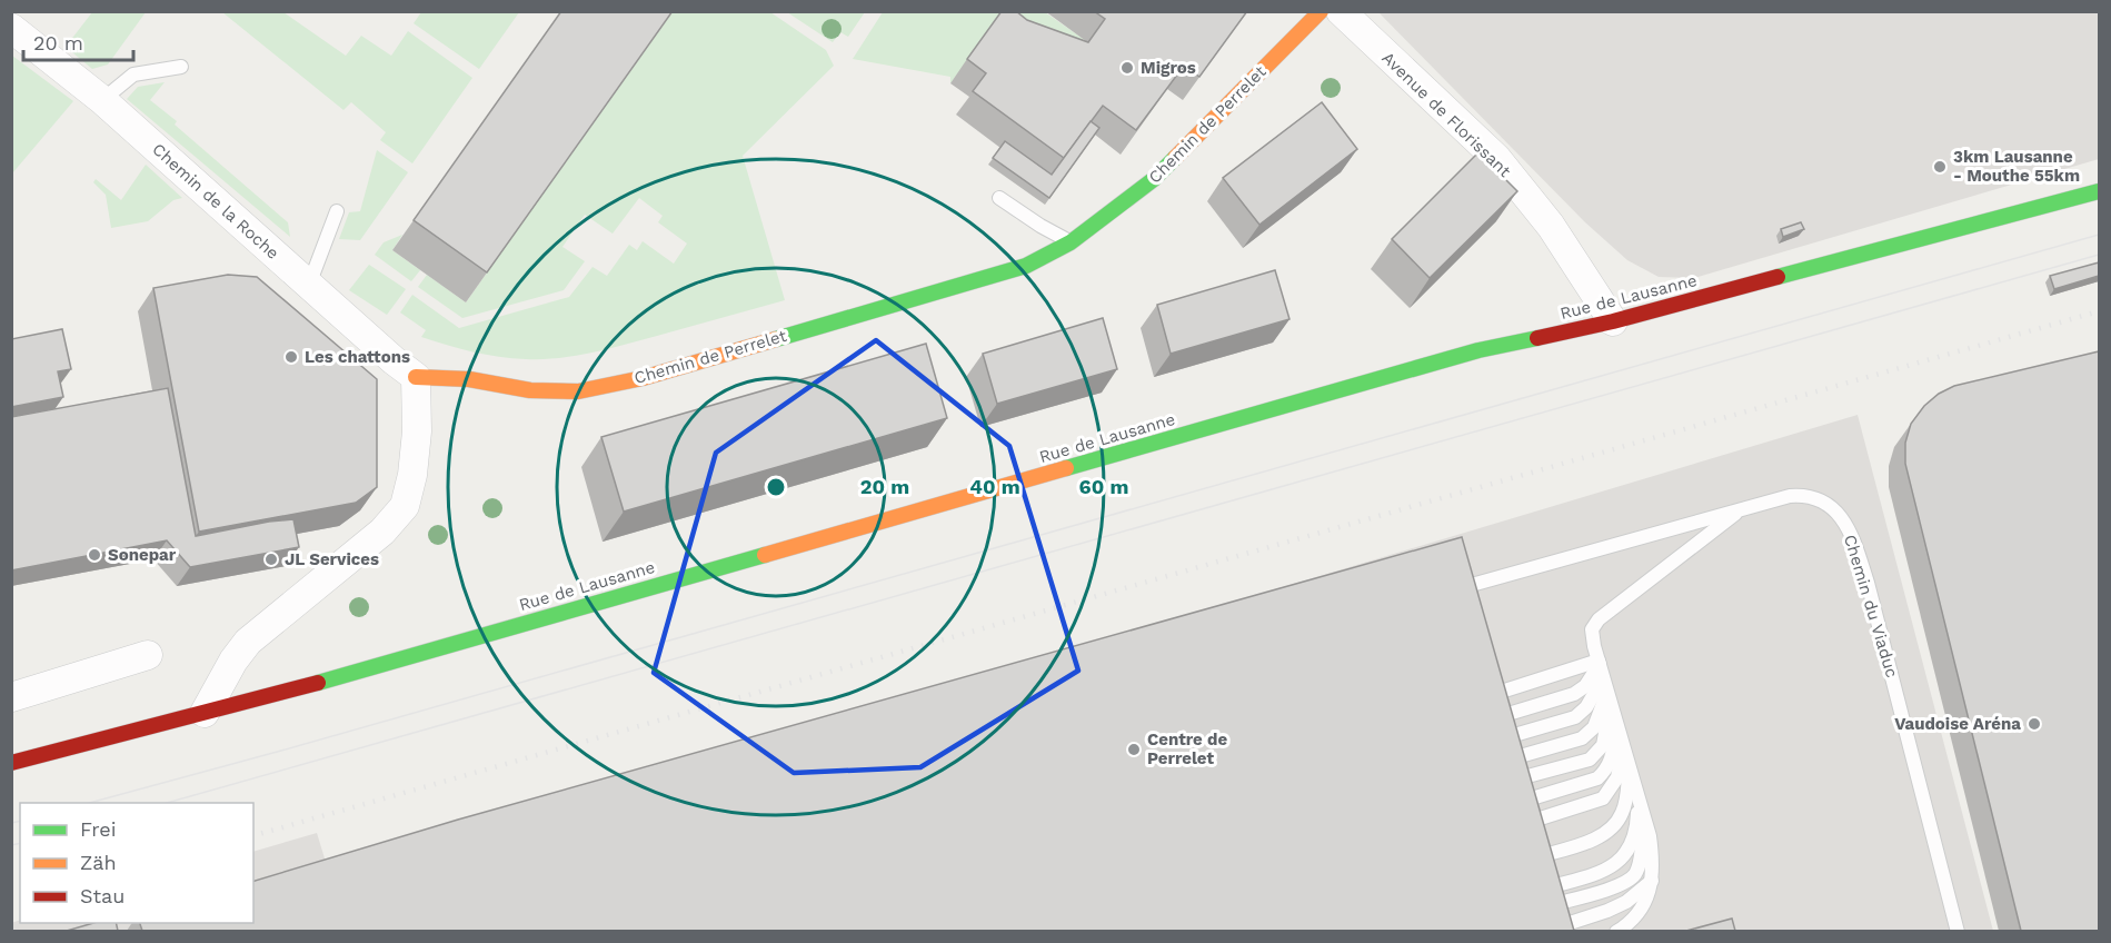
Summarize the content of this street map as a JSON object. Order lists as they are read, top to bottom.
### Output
{
  "streets": {
    "main road": ["Chemin de Perrelet", "Rue de Lausanne"],
    "street": ["Avenue de Florissant", "Chemin de la Roche"],
    "lane": ["Chemin du Viaduc"]
  },
  "crossings": [
    ["Avenue de Florissant", "Rue de Lausanne"],
    ["Chemin de Perrelet", "Chemin de la Roche"]
  ],
  "places": [
    "Migros",
    "3km Lausanne - Mouthe 55km",
    "Les chattons",
    "Sonepar",
    "JL Services",
    "Vaudoise Aréna",
    "Centre de Perrelet"
  ],
  "legend": ["Frei", "Zäh", "Stau"],
  "scale_bar": "20 m",
  "rings": ["20 m", "40 m", "60 m"]
}
